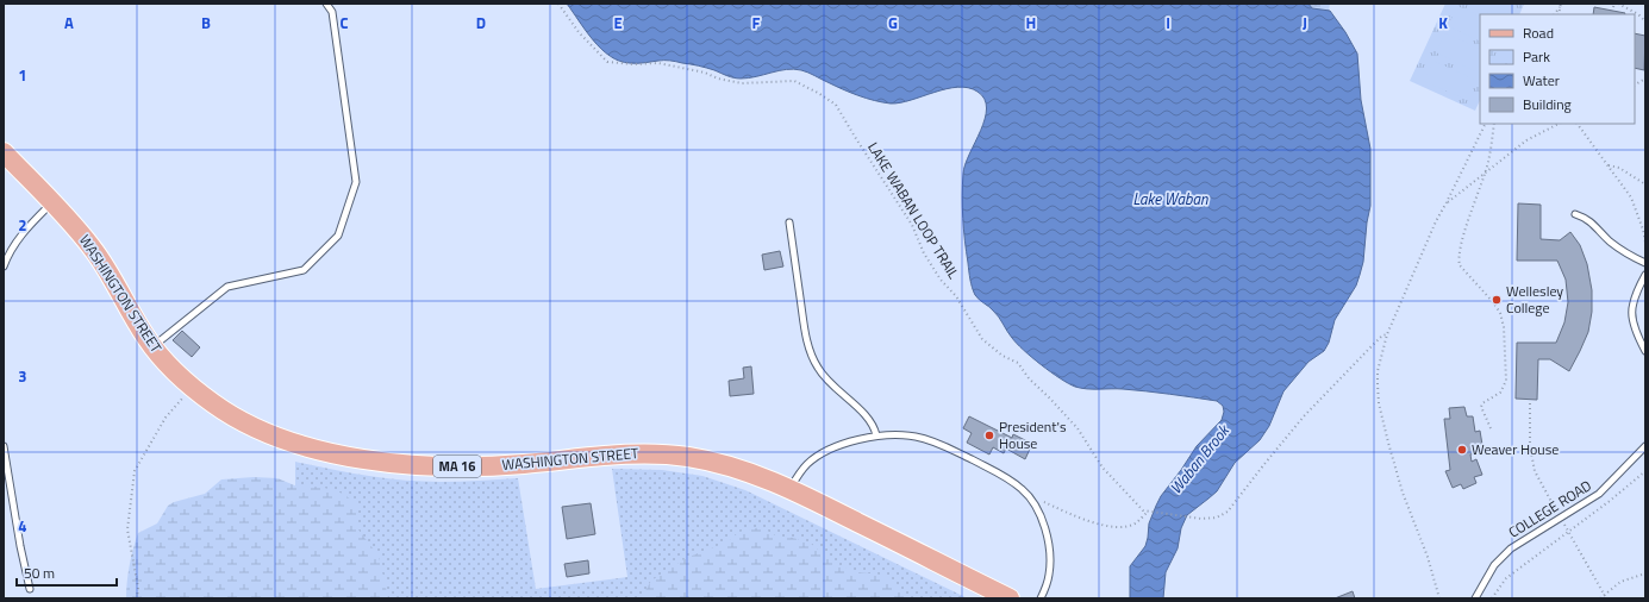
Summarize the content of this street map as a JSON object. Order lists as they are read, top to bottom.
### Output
{
  "streets": {
    "main road": ["WASHINGTON STREET", "MA 16"],
    "lane": ["COLLEGE ROAD"],
    "path": ["LAKE WABAN LOOP TRAIL"]
  },
  "water": ["Lake Waban", "Waban Brook"],
  "places": ["Wellesley College", "President's House", "Weaver House"],
  "legend": [
    "Road",
    "Park",
    "Water",
    "Building"
  ],
  "scale_bar": "50 m",
  "grid": {
    "columns": [
      "A",
      "B",
      "C",
      "D",
      "E",
      "F",
      "G",
      "H",
      "I",
      "J",
      "K"
    ],
    "rows": [
      "1",
      "2",
      "3",
      "4"
    ]
  }
}
